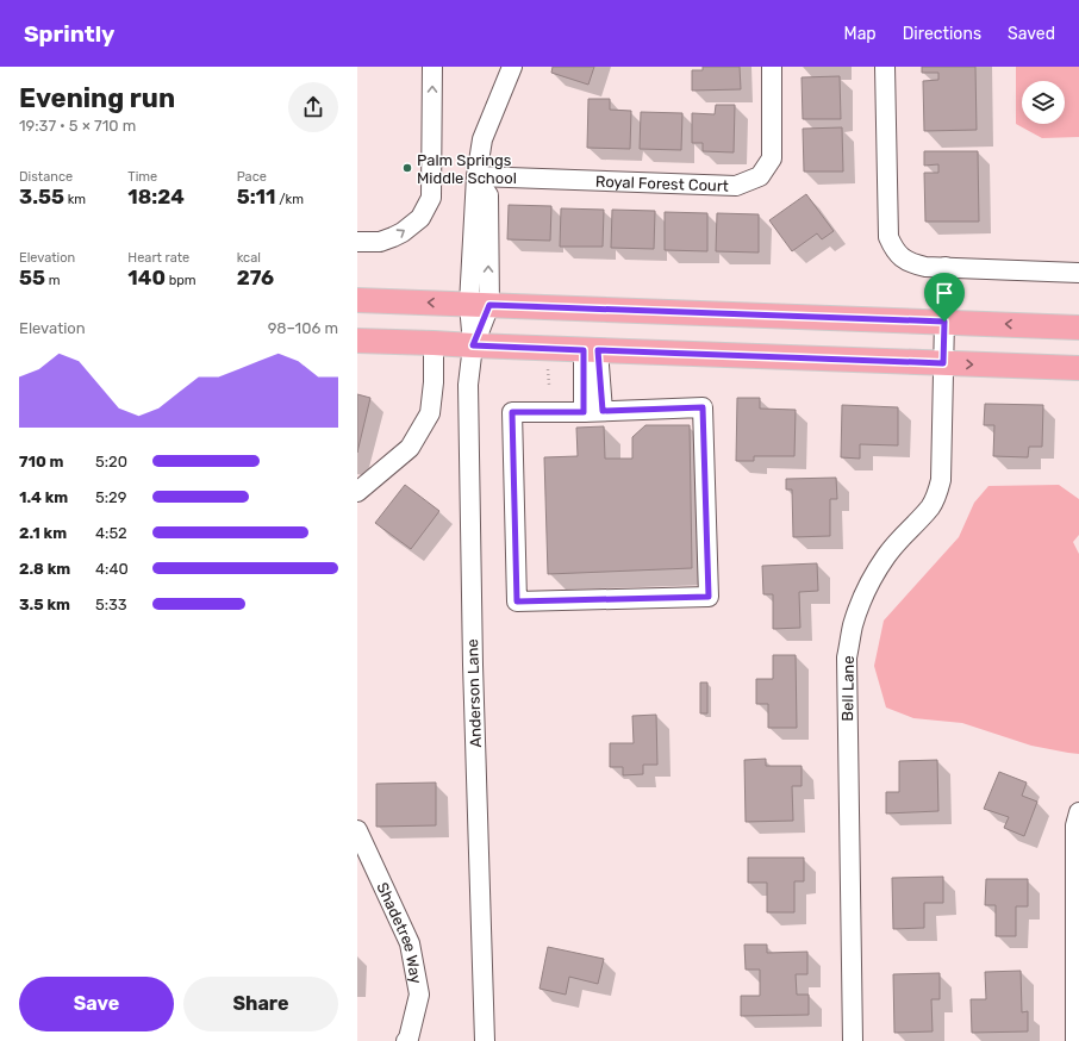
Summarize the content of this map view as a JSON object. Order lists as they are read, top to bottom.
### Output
{
  "streets": {
    "street": [
      "Royal Forest Court",
      "Bell Lane",
      "Anderson Lane",
      "Shadetree Way"
    ]
  },
  "places": ["Palm Springs Middle School"],
  "page": {
    "header": "Sprintly",
    "nav": ["Map", "Directions", "Saved"],
    "heading": ["Evening run", "19:37 · 5 × 710 m"],
    "stats": [
      ["Distance", "3.55 km"],
      ["Time", "18:24"],
      ["Pace", "5:11 /km"],
      ["Elevation", "55 m"],
      ["Heart rate", "140 bpm"],
      ["kcal", "276"]
    ],
    "chart": ["Elevation", "98–106 m"],
    "list": [
      {
        "name": "710 m",
        "note": "5:20"
      },
      {
        "name": "1.4 km",
        "note": "5:29"
      },
      {
        "name": "2.1 km",
        "note": "4:52"
      },
      {
        "name": "2.8 km",
        "note": "4:40"
      },
      {
        "name": "3.5 km",
        "note": "5:33"
      }
    ],
    "buttons": ["Save", "Share"]
  }
}
